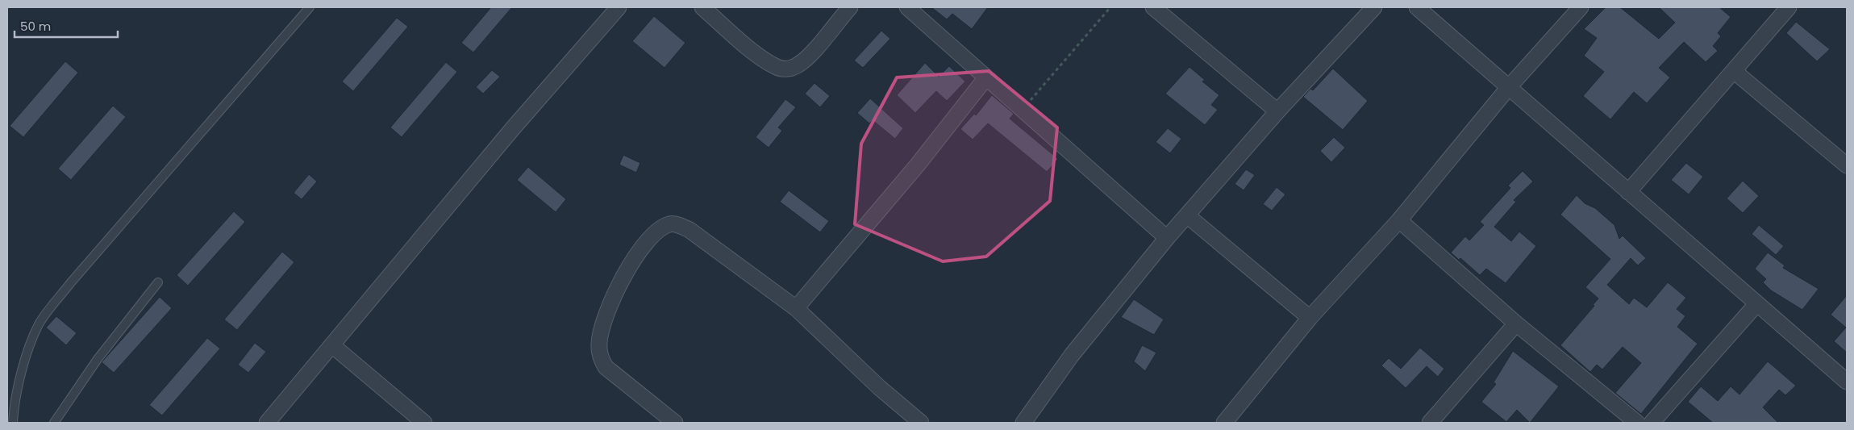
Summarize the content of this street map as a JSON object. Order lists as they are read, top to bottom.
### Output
{
  "scale_bar": "50 m"
}
